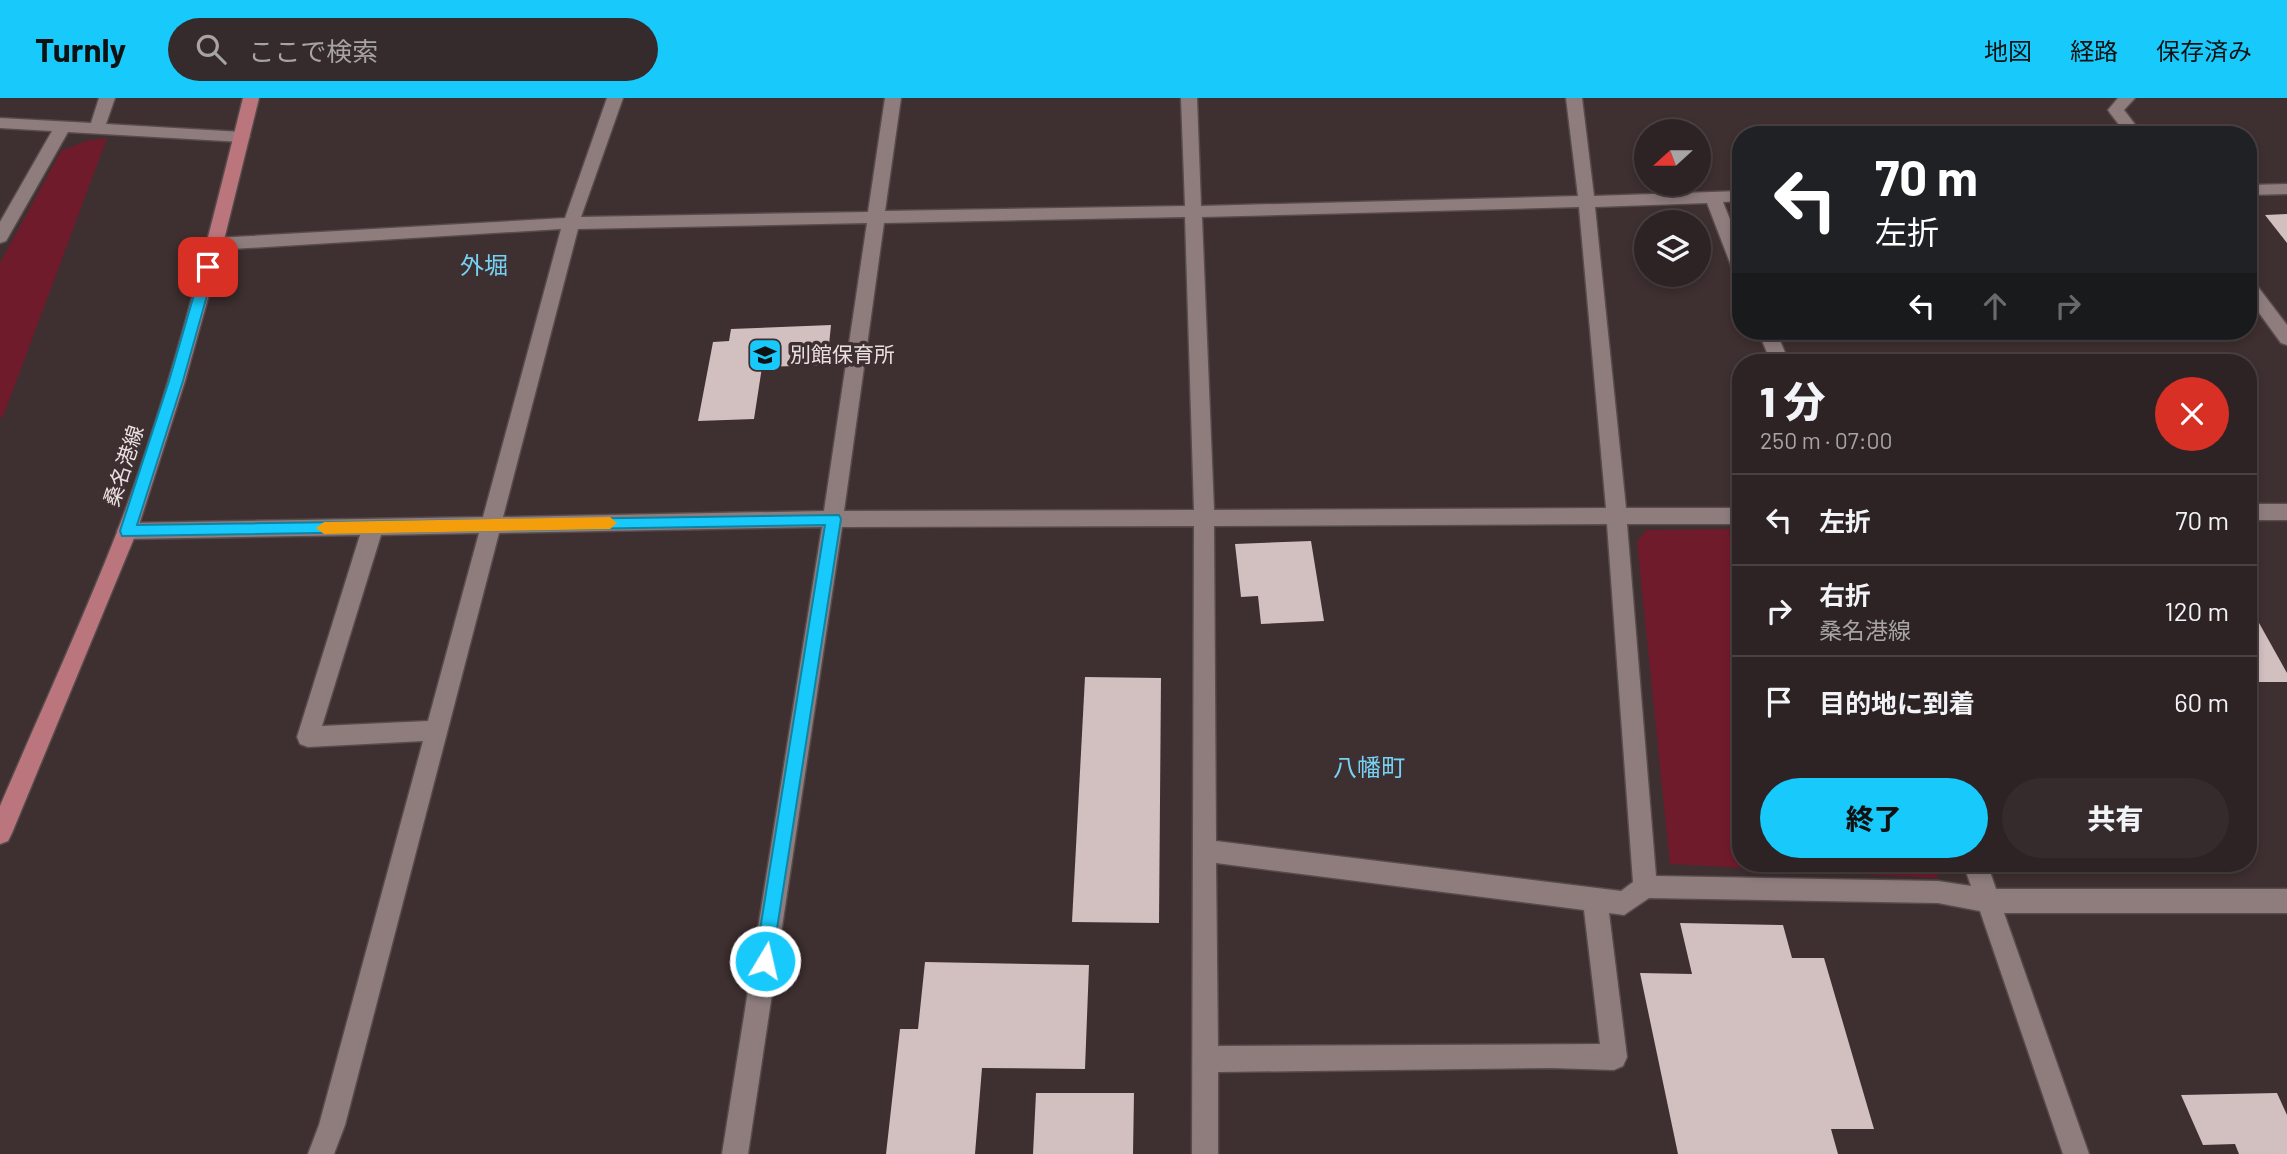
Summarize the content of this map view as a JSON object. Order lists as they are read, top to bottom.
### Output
{
  "streets": {
    "main road": ["桑名港線"]
  },
  "districts": ["外堀", "八幡町"],
  "places": {
    "school or university": ["別館保育所"]
  },
  "north": "left",
  "page": {
    "header": "Turnly",
    "search": "ここで検索",
    "nav": ["地図", "経路", "保存済み"],
    "turn": ["70 m", "左折"],
    "heading": ["1 分", "250 m · 07:00"],
    "list": [
      {
        "name": "左折",
        "value": "70 m"
      },
      {
        "name": "右折",
        "note": "桑名港線",
        "value": "120 m"
      },
      {
        "name": "目的地に到着",
        "value": "60 m"
      }
    ],
    "buttons": ["終了", "共有"]
  }
}
